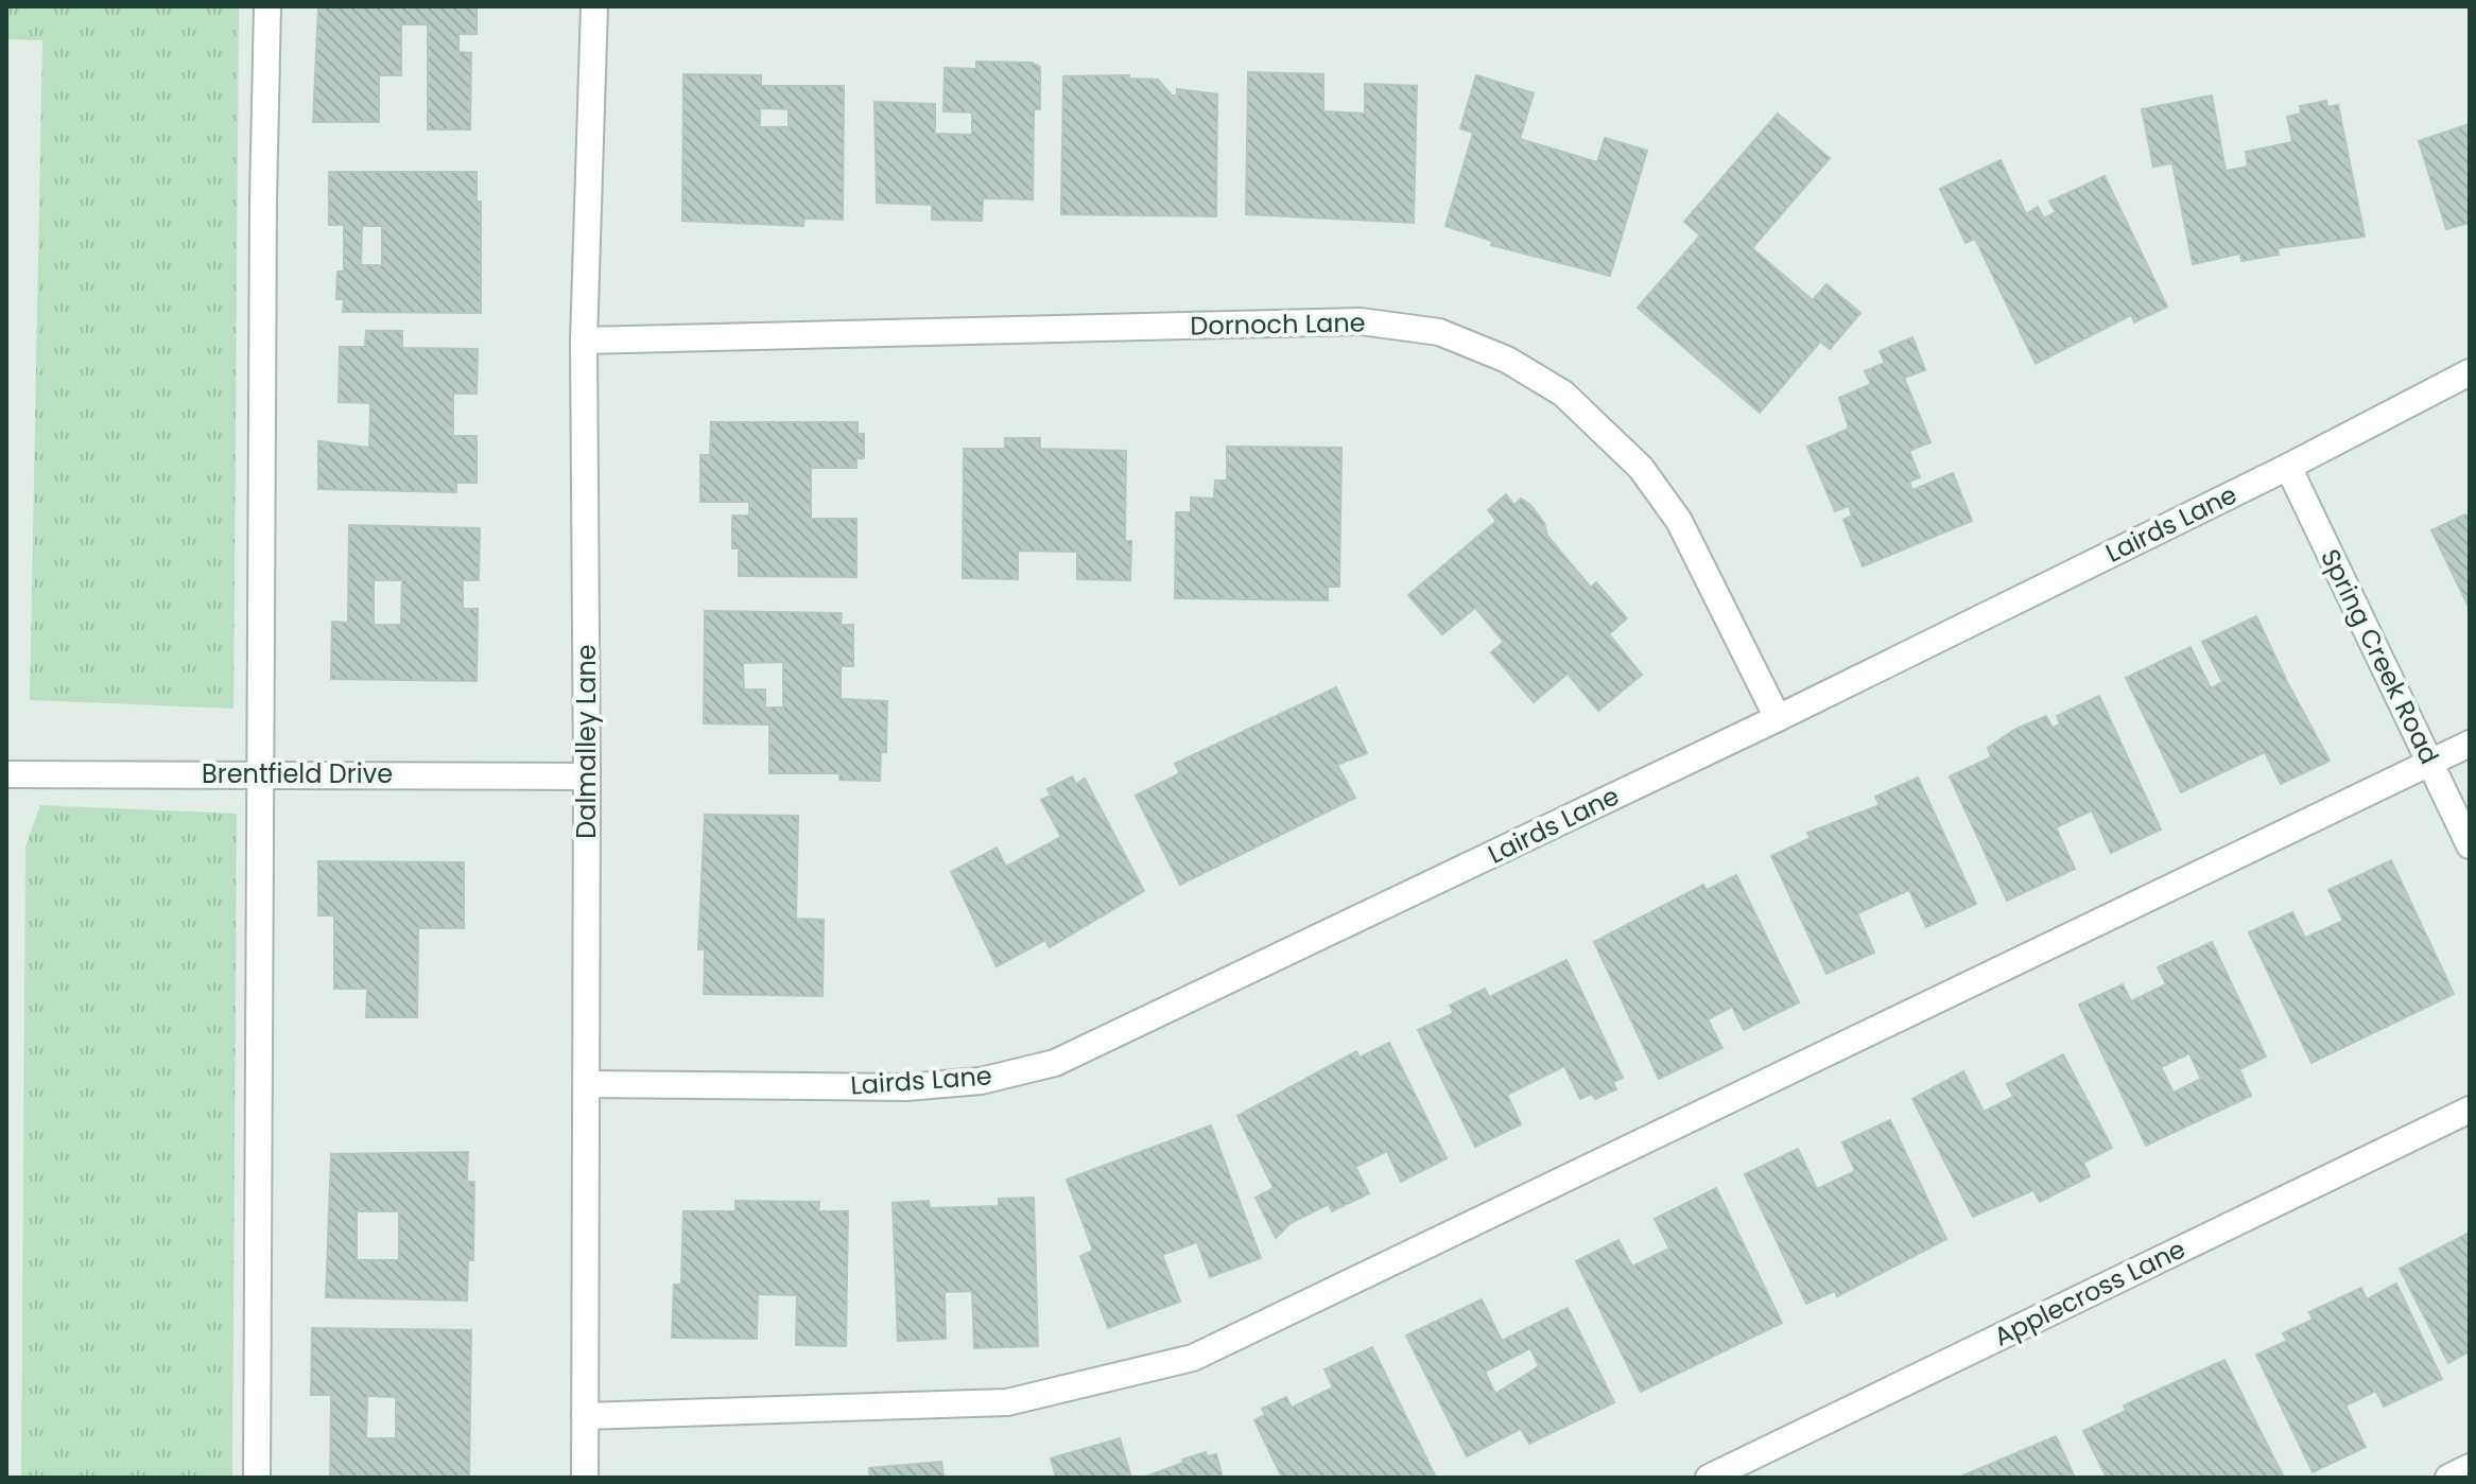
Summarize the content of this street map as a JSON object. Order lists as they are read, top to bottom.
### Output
{
  "streets": {
    "street": [
      "Dornoch Lane",
      "Lairds Lane",
      "Spring Creek Road",
      "Dalmalley Lane",
      "Brentfield Drive",
      "Applecross Lane"
    ]
  },
  "crossings": [
    ["Dornoch Lane", "Lairds Lane"],
    ["Dornoch Lane", "Dalmalley Lane"],
    ["Lairds Lane", "Spring Creek Road"],
    ["Lairds Lane", "Dalmalley Lane"],
    ["Dalmalley Lane", "Brentfield Drive"]
  ]
}
